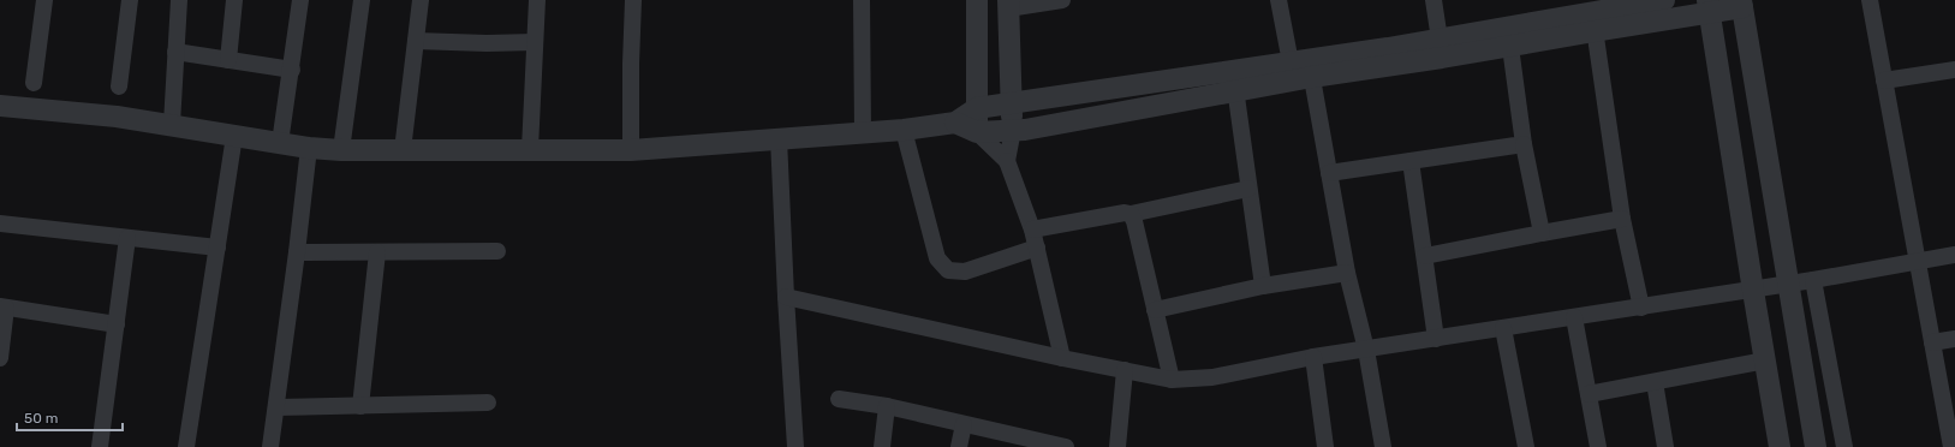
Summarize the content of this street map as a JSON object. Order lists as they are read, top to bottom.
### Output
{
  "scale_bar": "50 m"
}
